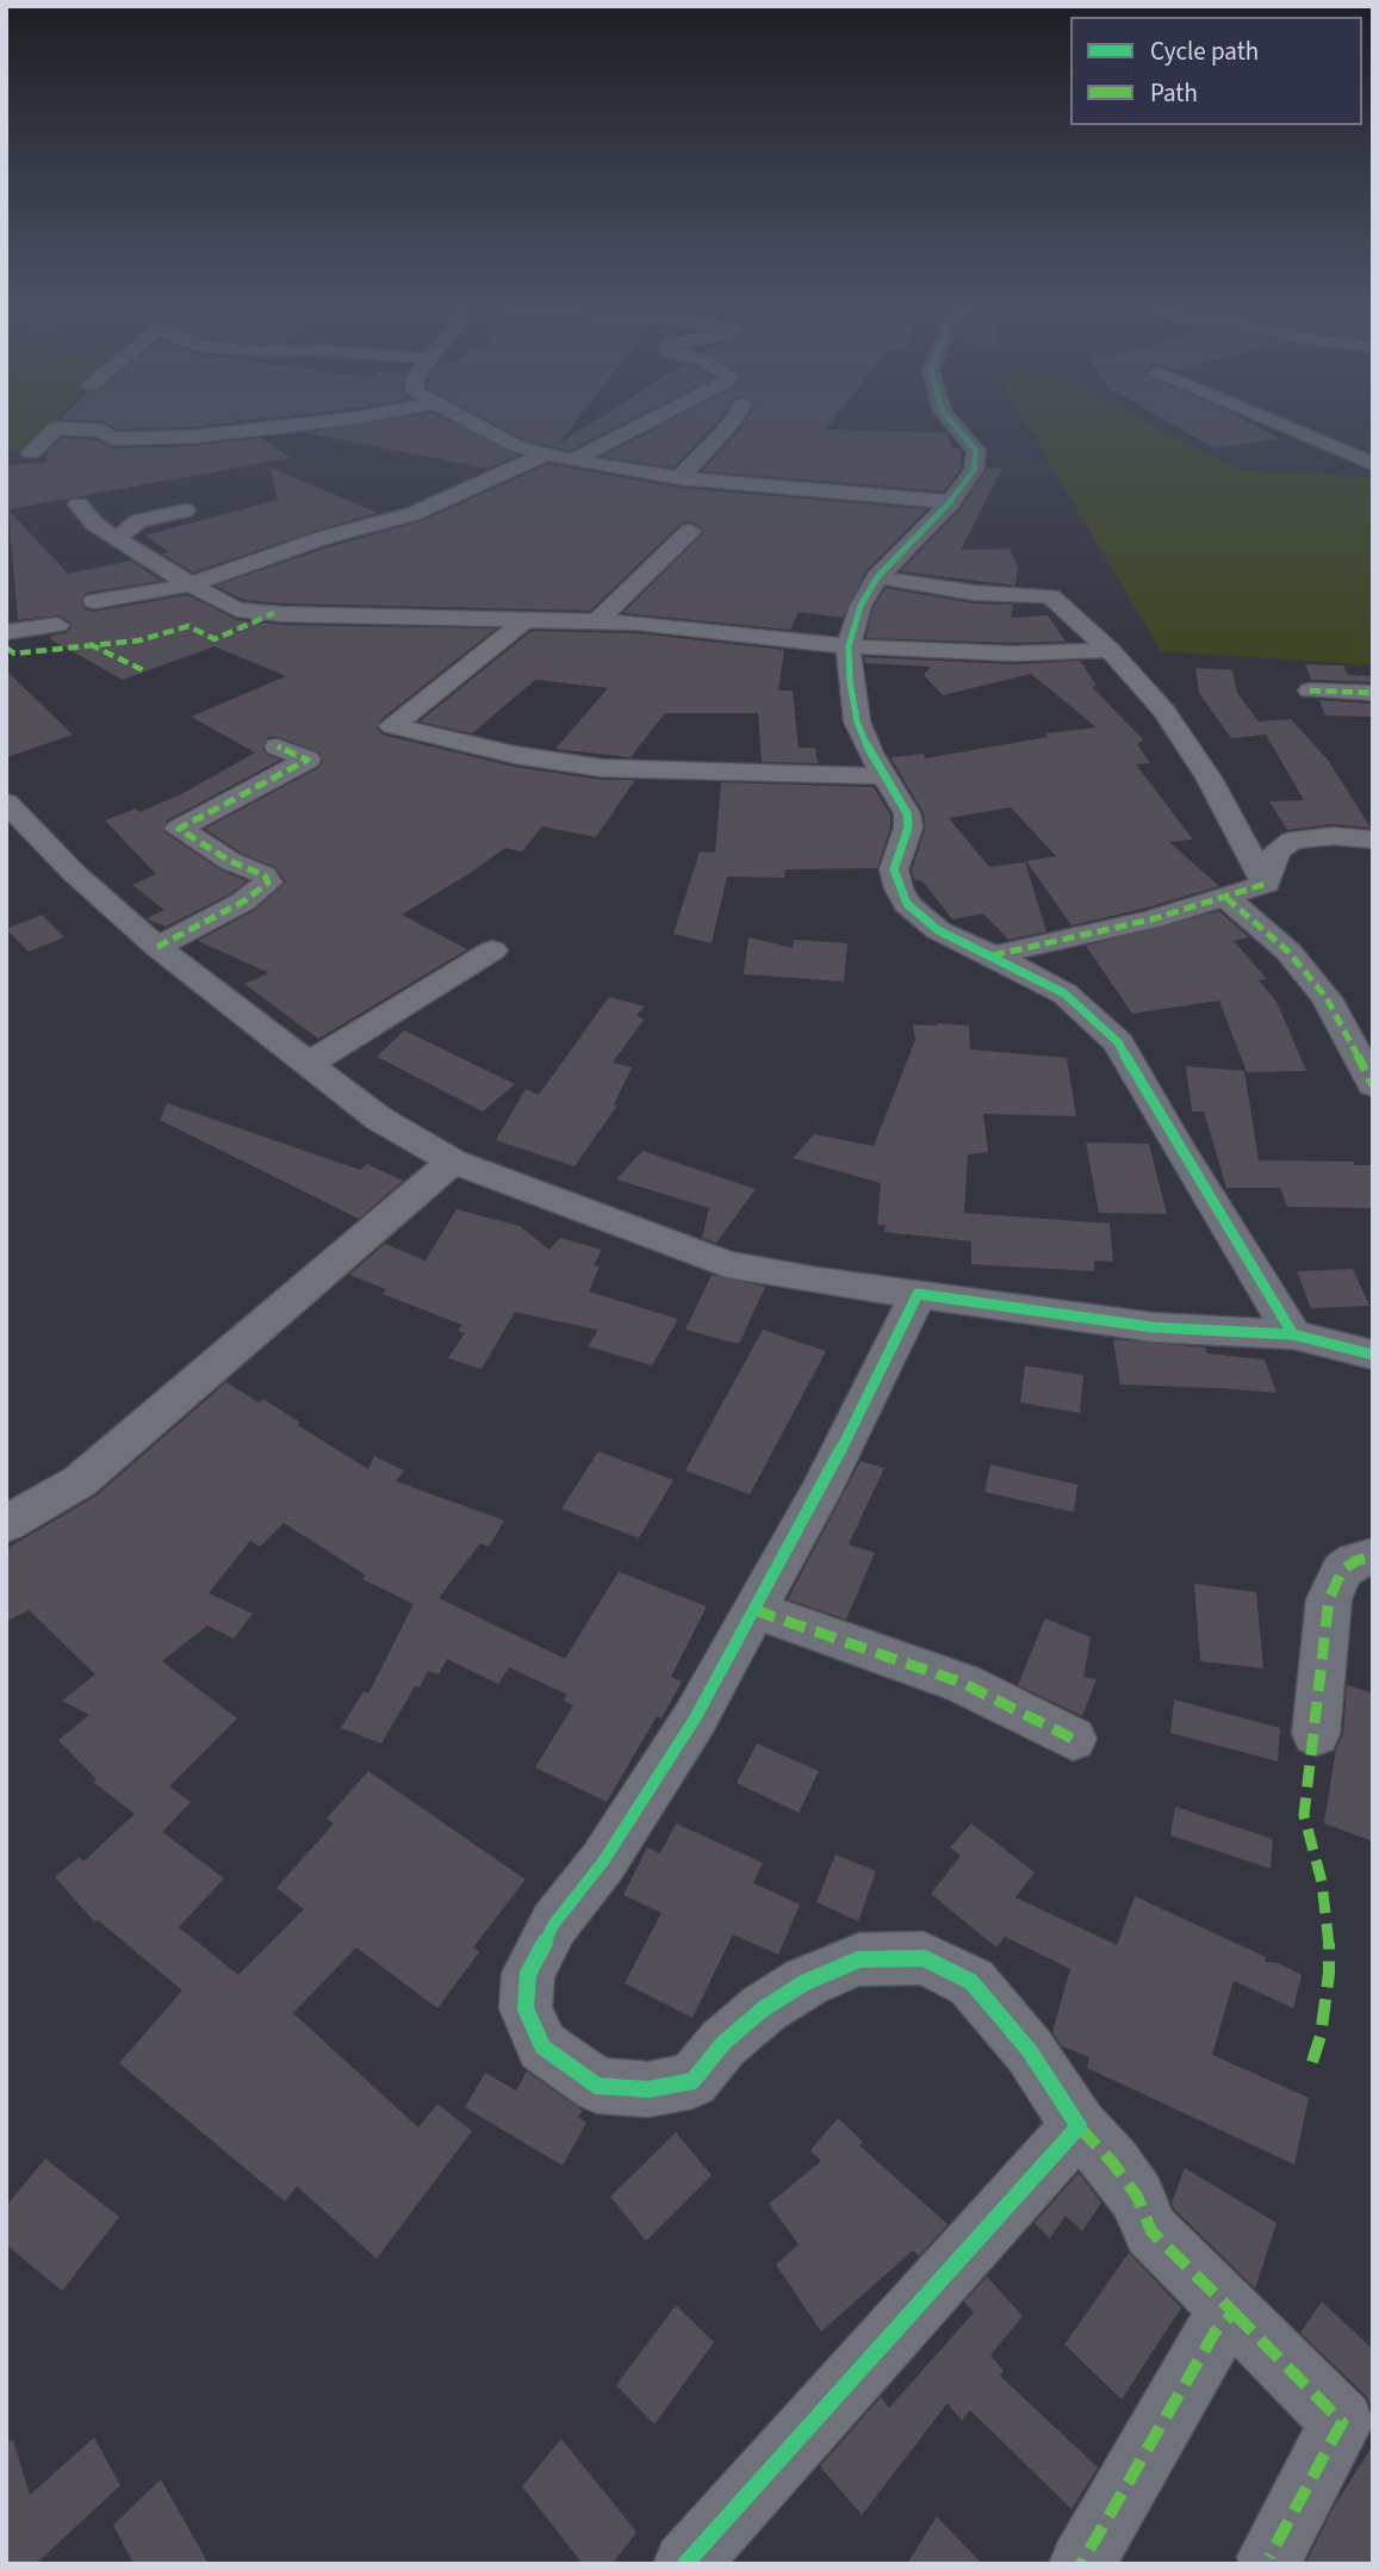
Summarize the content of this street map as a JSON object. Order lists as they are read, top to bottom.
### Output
{
  "legend": ["Cycle path", "Path"]
}
